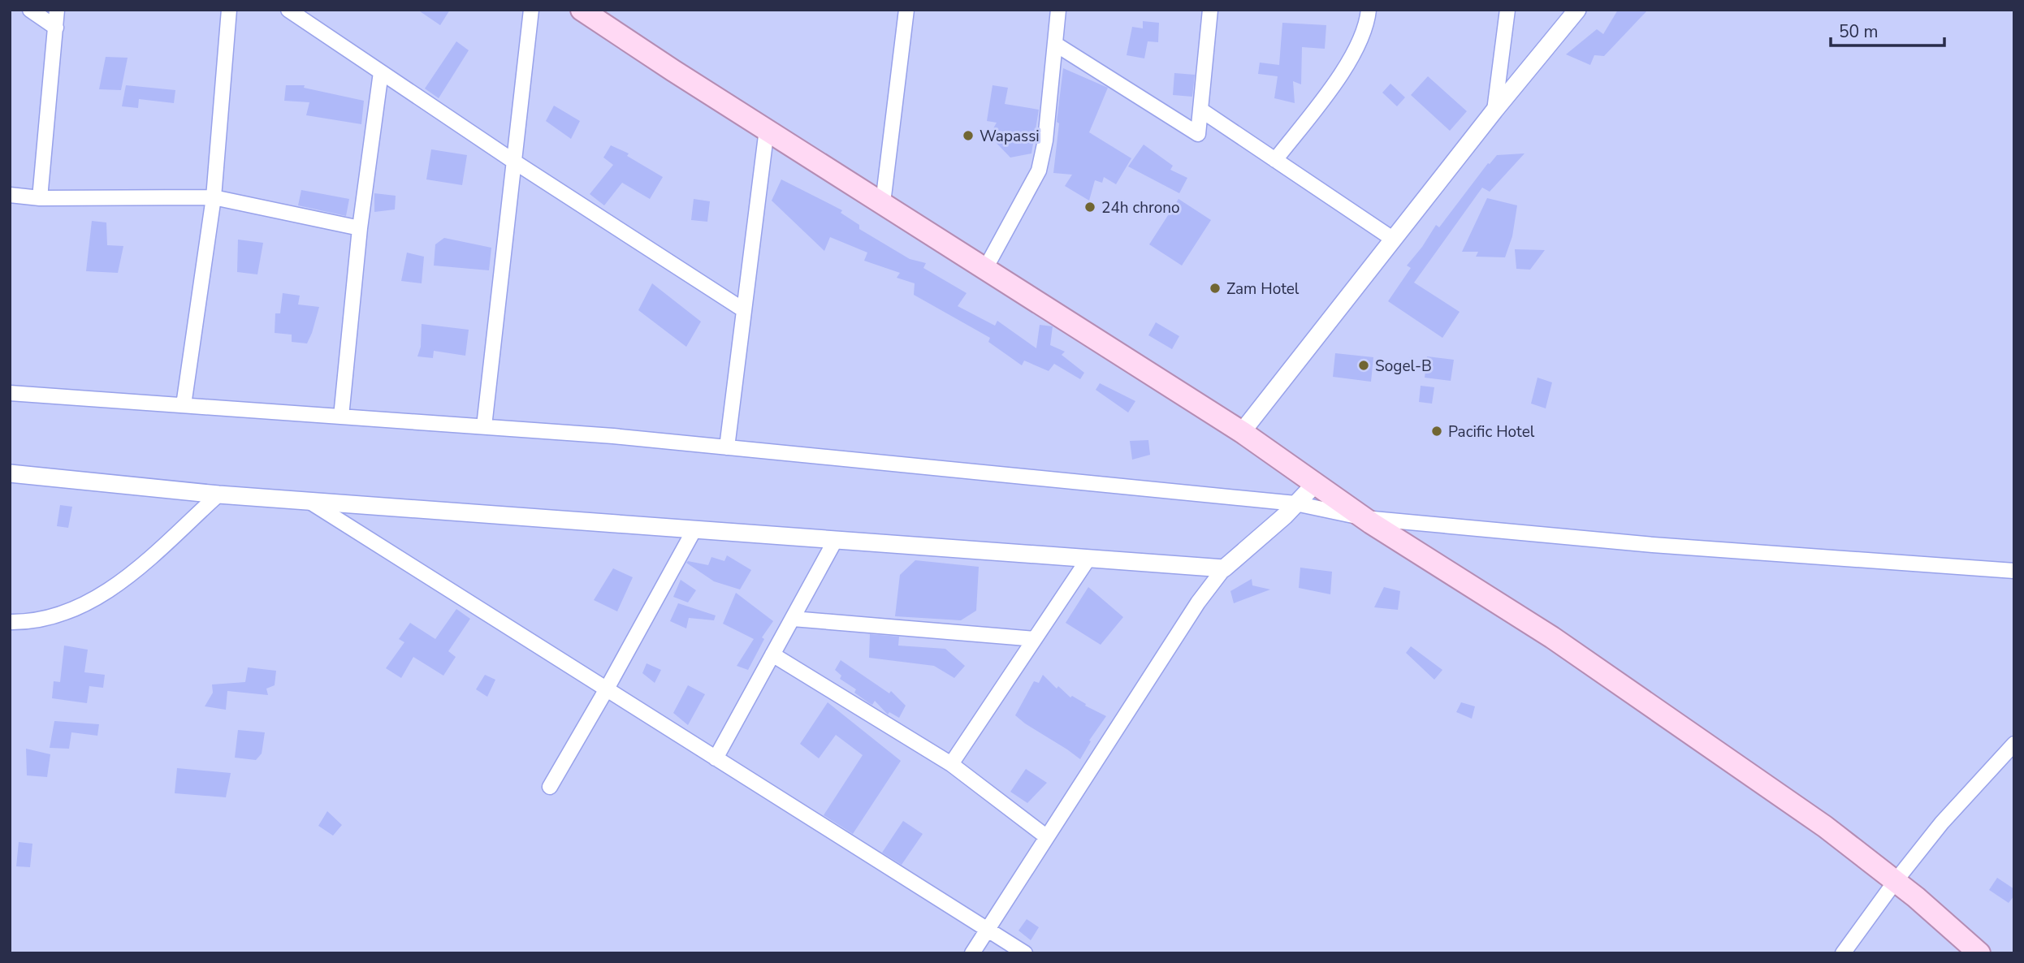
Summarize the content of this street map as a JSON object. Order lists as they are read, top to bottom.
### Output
{
  "places": [
    "Wapassi",
    "24h chrono",
    "Zam Hotel",
    "Sogel-B",
    "Pacific Hotel"
  ],
  "scale_bar": "50 m"
}
